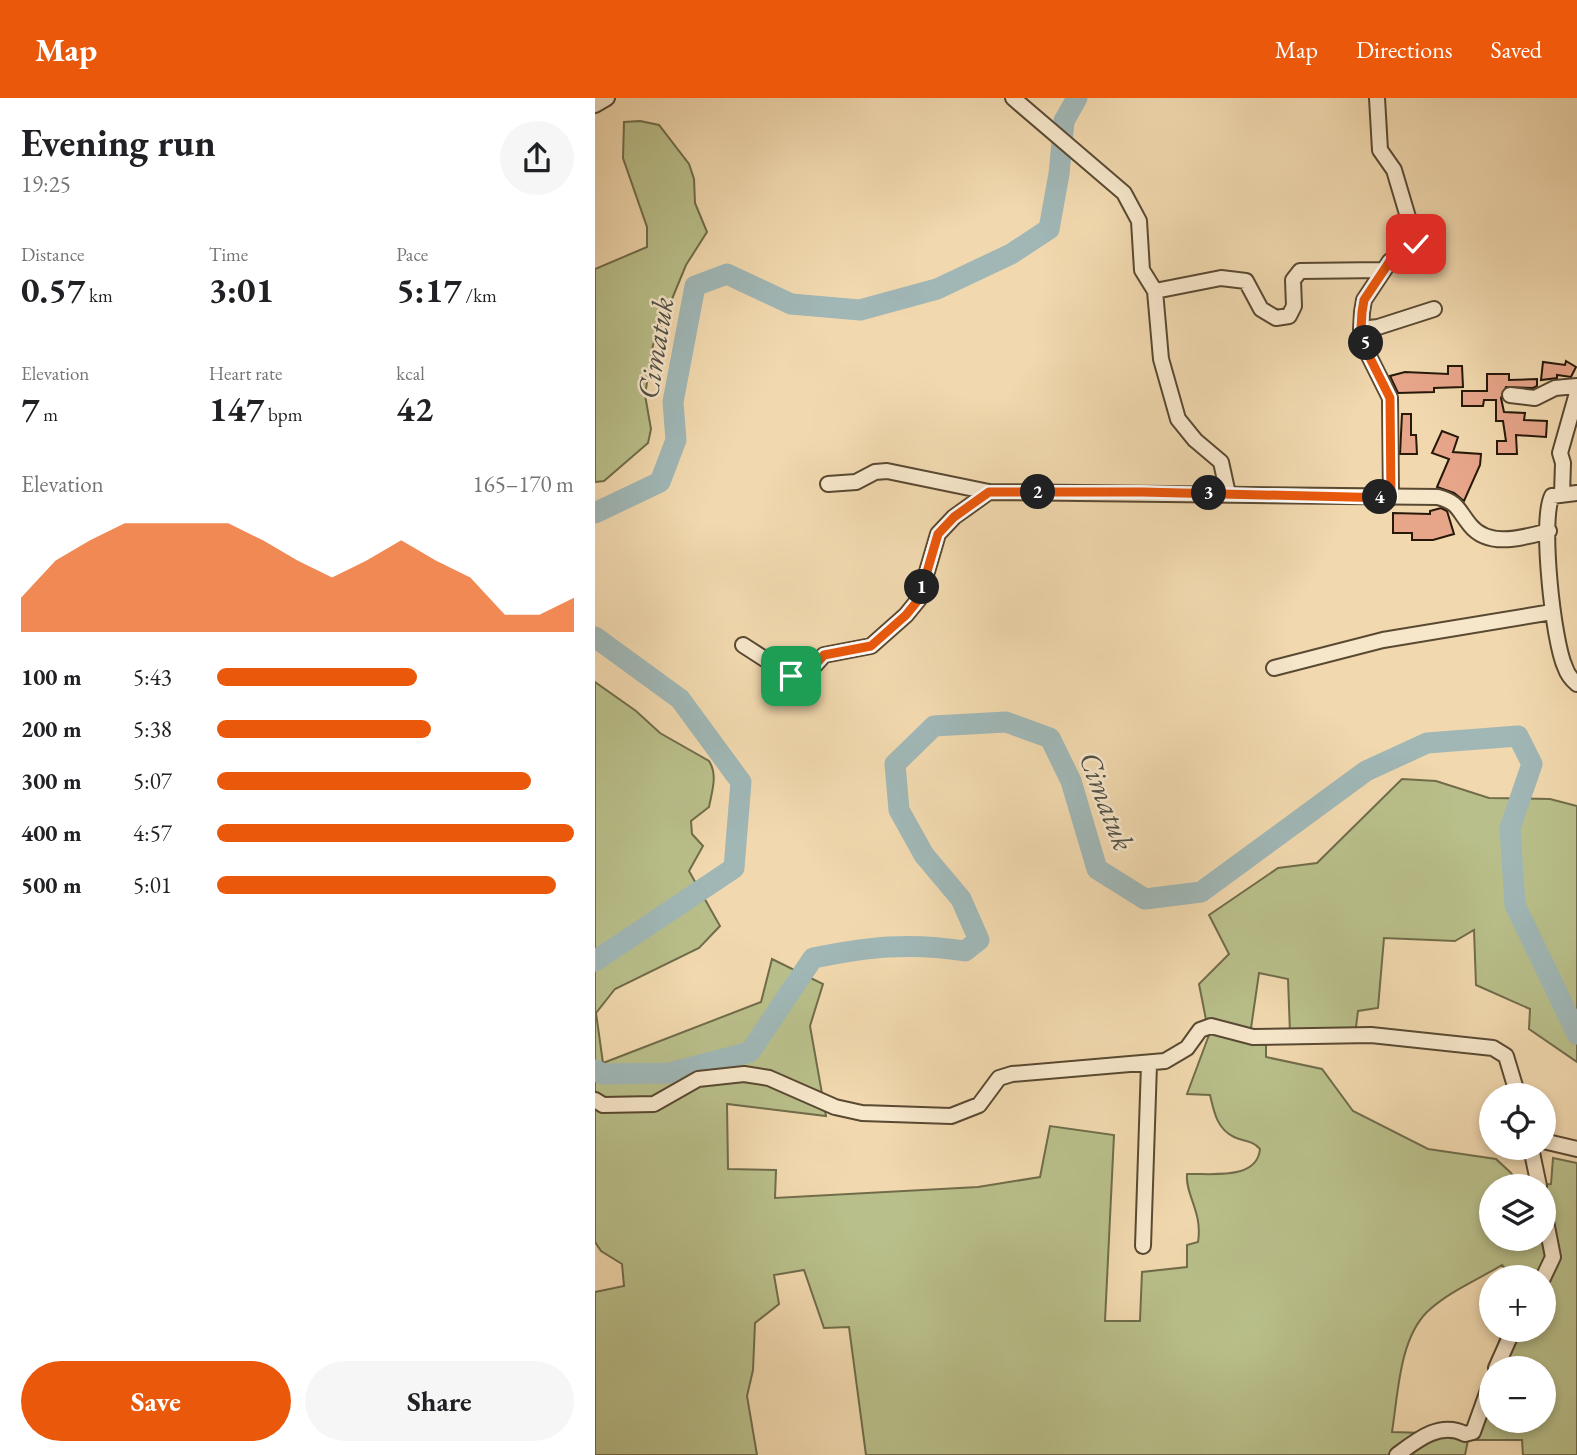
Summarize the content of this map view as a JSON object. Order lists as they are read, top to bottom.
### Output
{
  "water": ["Cimatuk"],
  "page": {
    "header": "Map",
    "nav": ["Map", "Directions", "Saved"],
    "heading": ["Evening run", "19:25"],
    "stats": [
      ["Distance", "0.57 km"],
      ["Time", "3:01"],
      ["Pace", "5:17 /km"],
      ["Elevation", "7 m"],
      ["Heart rate", "147 bpm"],
      ["kcal", "42"]
    ],
    "pins": [
      "5",
      "2",
      "3",
      "4",
      "1"
    ],
    "chart": ["Elevation", "165–170 m"],
    "list": [
      {
        "name": "100 m",
        "note": "5:43"
      },
      {
        "name": "200 m",
        "note": "5:38"
      },
      {
        "name": "300 m",
        "note": "5:07"
      },
      {
        "name": "400 m",
        "note": "4:57"
      },
      {
        "name": "500 m",
        "note": "5:01"
      }
    ],
    "map_buttons": ["+", "−"],
    "buttons": ["Save", "Share"]
  }
}
